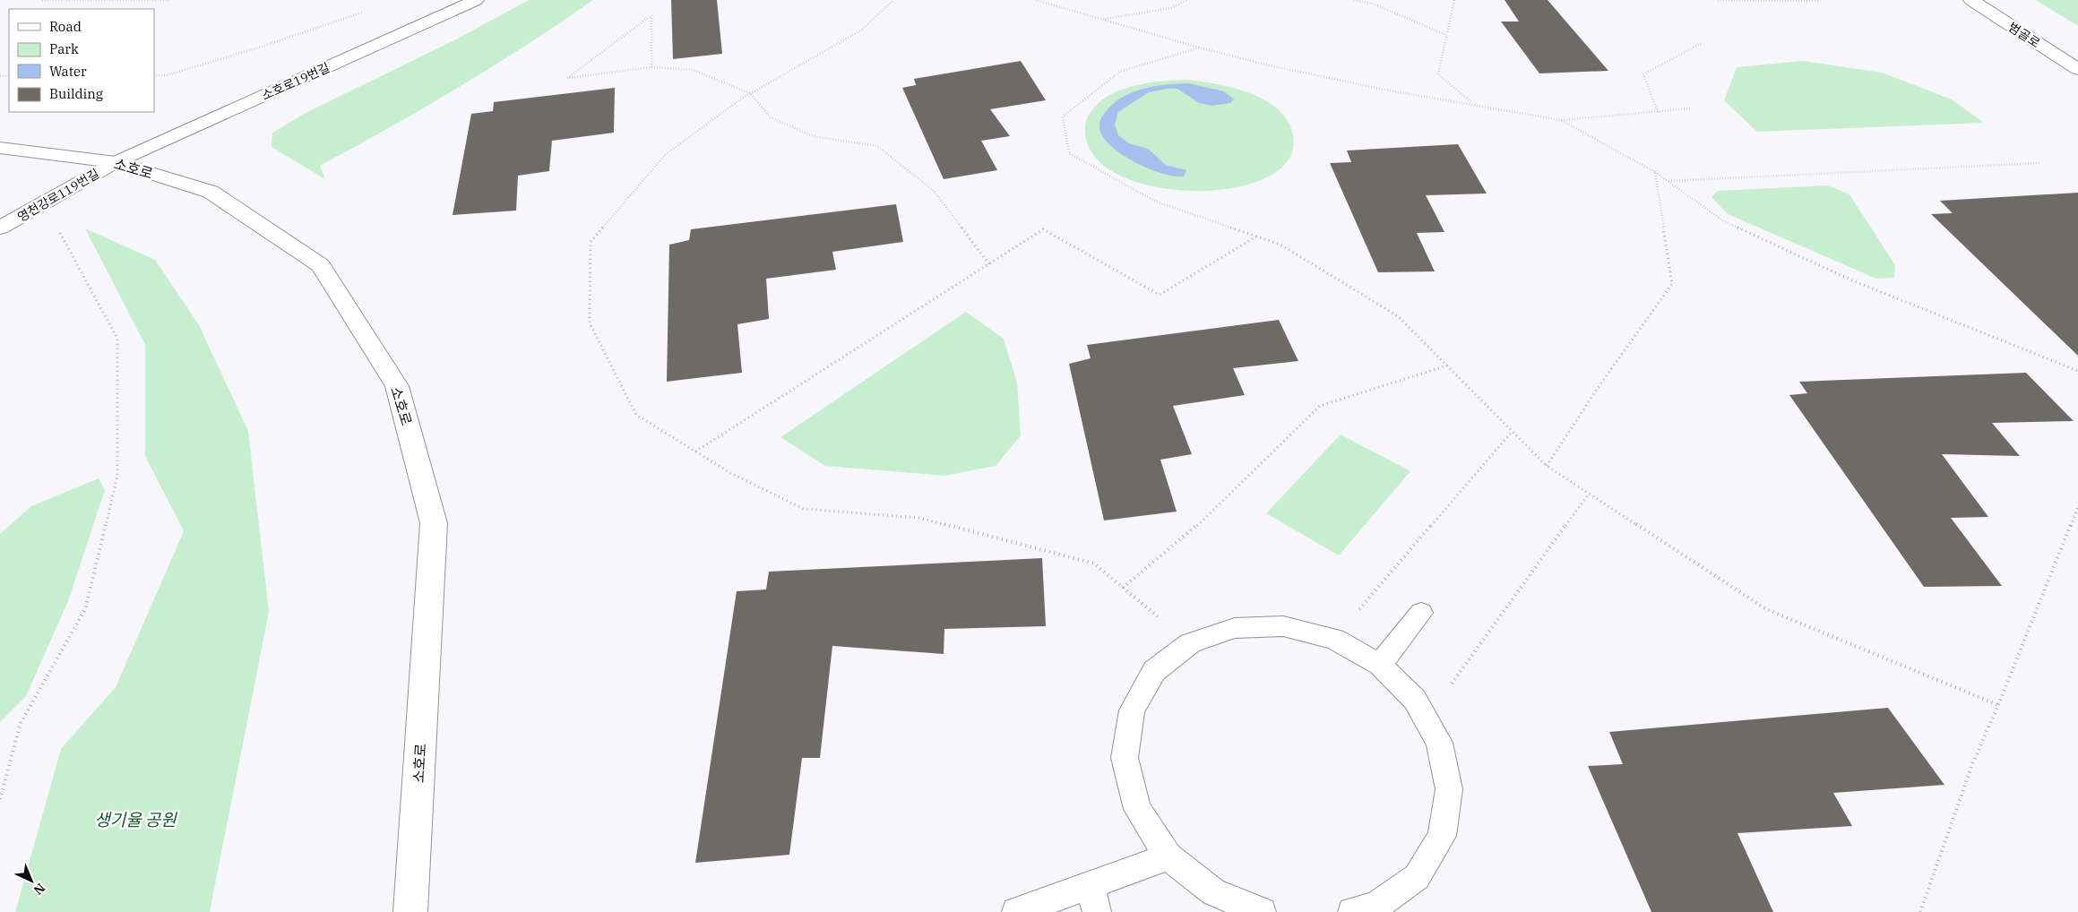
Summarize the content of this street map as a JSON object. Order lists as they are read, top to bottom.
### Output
{
  "streets": {
    "street": [
      "범골로",
      "소호로19번길",
      "소호로",
      "영천강로119번길"
    ]
  },
  "crossings": [
    ["소호로19번길", "소호로"],
    ["소호로19번길", "영천강로119번길"],
    ["소호로", "영천강로119번길"]
  ],
  "parks": ["생기율 공원"],
  "legend": [
    "Road",
    "Park",
    "Water",
    "Building"
  ],
  "north": "bottom right"
}
